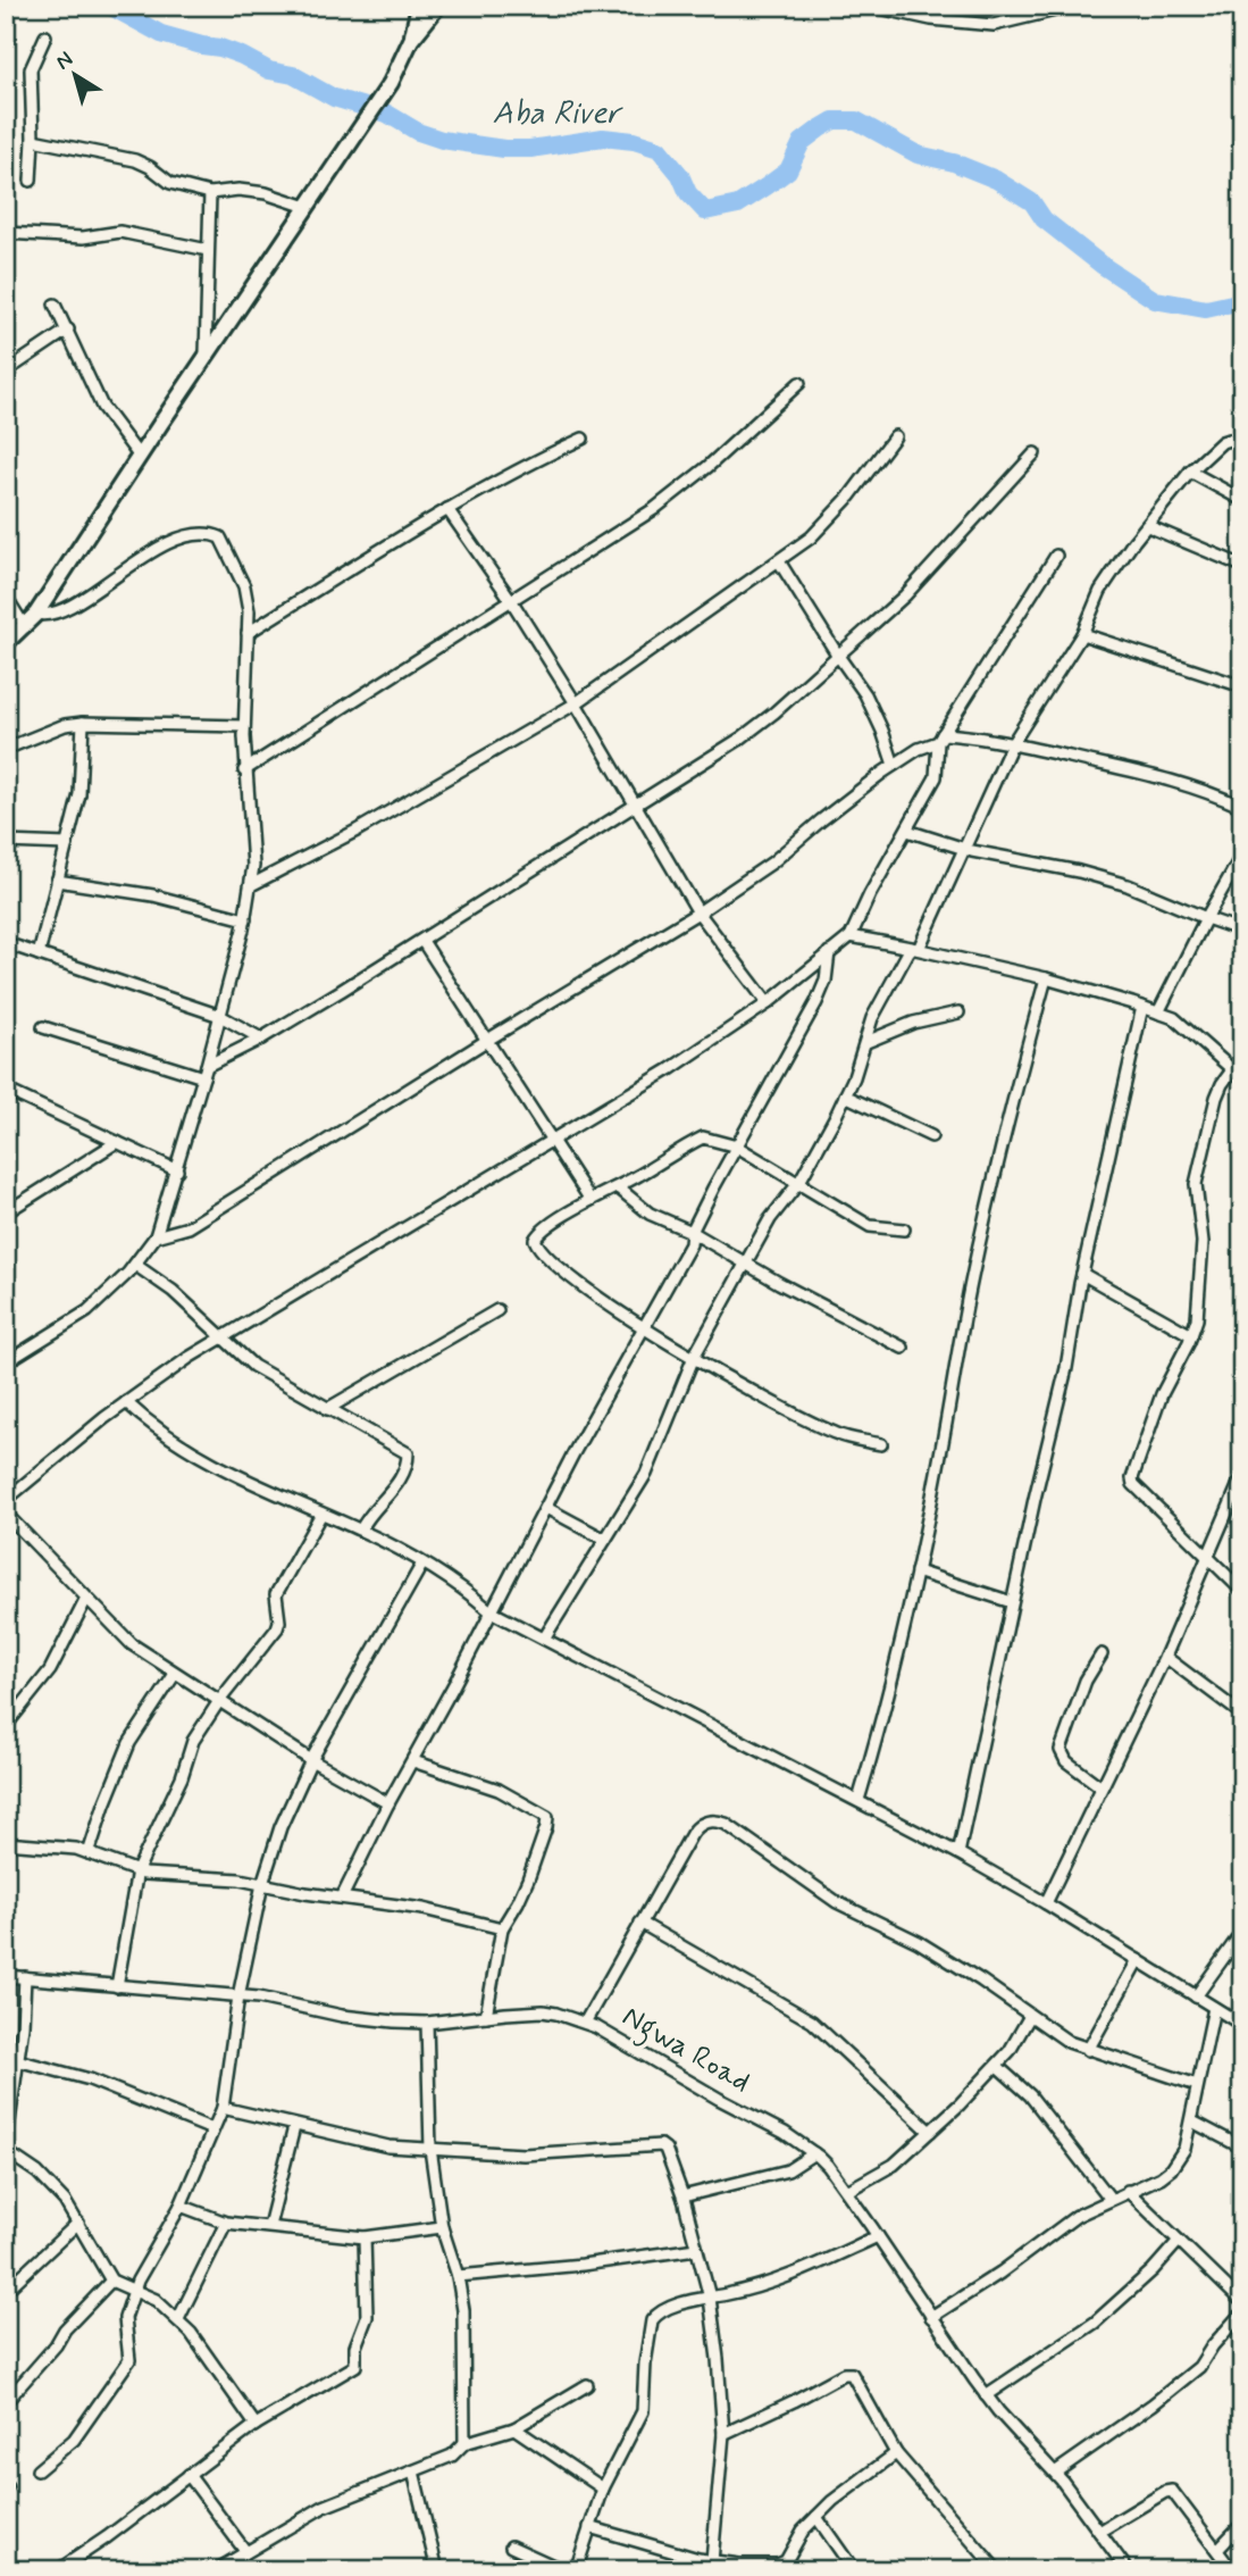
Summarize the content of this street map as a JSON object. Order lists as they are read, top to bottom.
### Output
{
  "streets": {
    "street": ["Ngwa Road"]
  },
  "water": ["Aba River"],
  "north": "top left"
}
